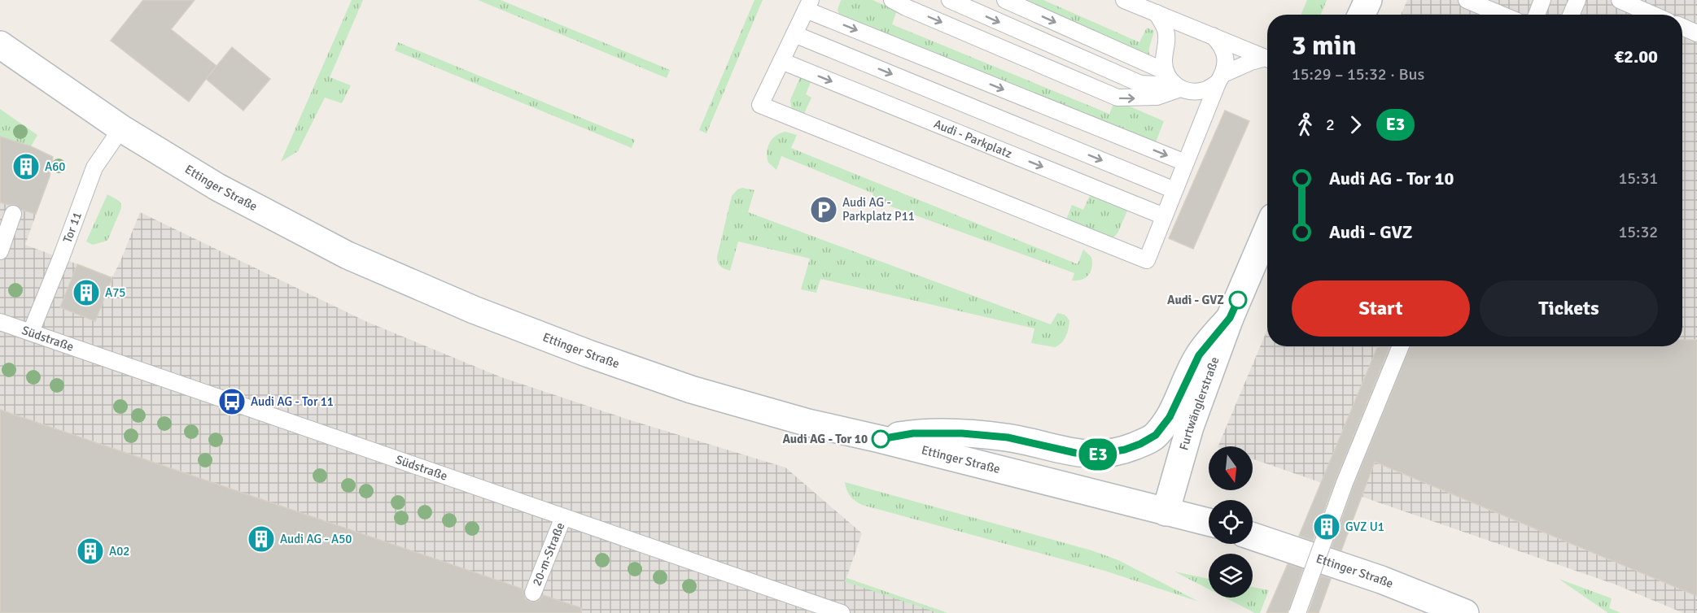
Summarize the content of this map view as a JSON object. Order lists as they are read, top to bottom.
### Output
{
  "streets": {
    "main road": ["Ettinger Straße", "Furtwänglerstraße"],
    "lane": [
      "Audi - Parkplatz",
      "Tor 11",
      "Südstraße",
      "20-m-Straße"
    ]
  },
  "crossings": [
    ["Ettinger Straße", "Tor 11"],
    ["Ettinger Straße", "Furtwänglerstraße"],
    ["Tor 11", "Südstraße"],
    ["Südstraße", "20-m-Straße"]
  ],
  "places": {
    "building": [
      "A60",
      "A75",
      "GVZ U1",
      "Audi AG - A50",
      "A02"
    ],
    "parking": ["Audi AG - Parkplatz P11"],
    "other": ["Audi - GVZ", "Audi AG - Tor 10"],
    "bus stop": ["Audi AG - Tor 11"]
  },
  "lines": ["bus line E3"],
  "north": "bottom",
  "page": {
    "on_map": "E3",
    "heading": ["3 min", "15:29 – 15:32 · Bus", "€2.00"],
    "legs": ["2", "E3"],
    "list": [
      {
        "name": "Audi AG - Tor 10",
        "value": "15:31"
      },
      {
        "name": "Audi - GVZ",
        "value": "15:32"
      }
    ],
    "buttons": ["Start", "Tickets"]
  }
}
